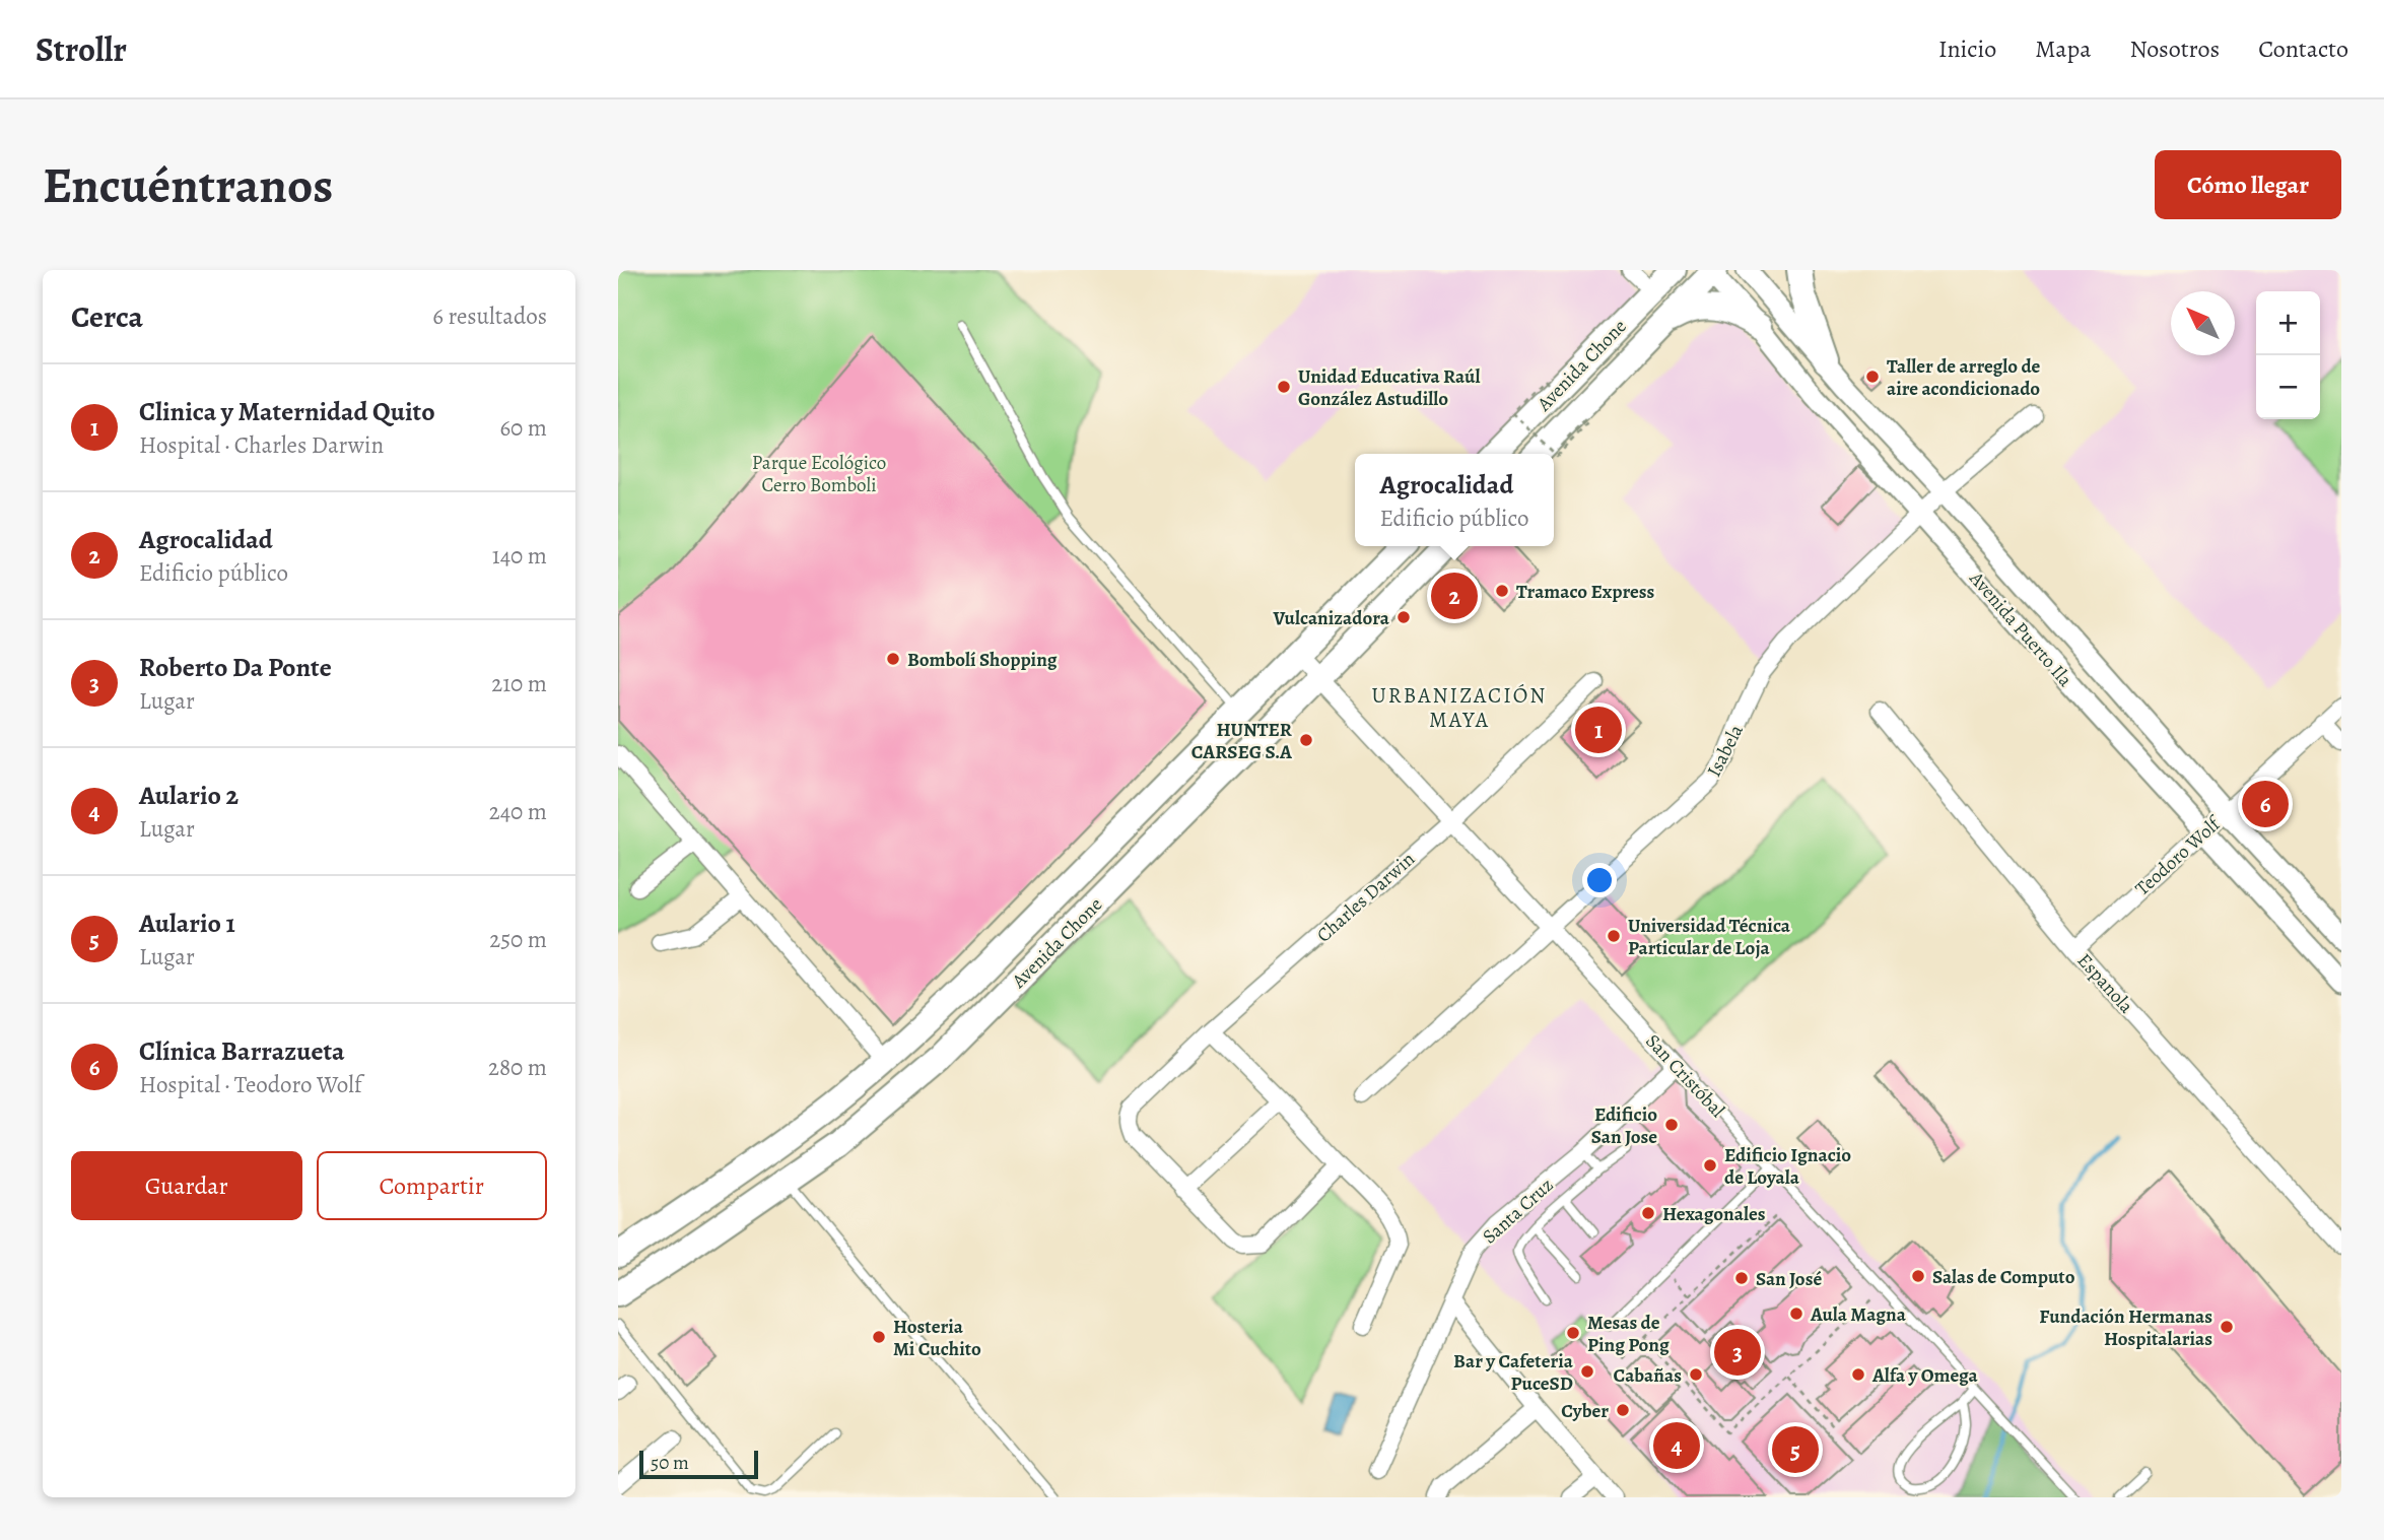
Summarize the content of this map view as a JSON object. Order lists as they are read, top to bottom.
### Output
{
  "streets": {
    "main road": ["Avenida Chone"],
    "street": [
      "Avenida Puerto Ila",
      "Isabela",
      "Teodoro Wolf",
      "Charles Darwin",
      "Espanola",
      "San Cristóbal",
      "Santa Cruz"
    ]
  },
  "crossings": [
    ["Avenida Chone", "Avenida Puerto Ila"],
    ["Avenida Chone", "San Cristóbal"],
    ["Avenida Puerto Ila", "Isabela"],
    ["Avenida Puerto Ila", "Teodoro Wolf"],
    ["Isabela", "San Cristóbal"],
    ["Teodoro Wolf", "Espanola"],
    ["Charles Darwin", "San Cristóbal"],
    ["San Cristóbal", "Santa Cruz"]
  ],
  "districts": ["URBANIZACIÓN MAYA"],
  "parks": ["Parque Ecológico Cerro Bomboli"],
  "places": [
    "Taller de arreglo de aire acondicionado",
    "Unidad Educativa Raúl González Astudillo",
    "Tramaco Express",
    "Vulcanizadora",
    "Bombolí Shopping",
    "HUNTER CARSEG S.A",
    "Universidad Técnica Particular de Loja",
    "Edificio San Jose",
    "Edificio Ignacio de Loyala",
    "Hexagonales",
    "Salas de Computo",
    "San José",
    "Aula Magna",
    "Fundación Hermanas Hospitalarias",
    "Mesas de Ping Pong",
    "Hosteria Mi Cuchito",
    "Bar y Cafeteria PuceSD",
    "Cabañas",
    "Alfa y Omega",
    "Cyber"
  ],
  "scale_bar": "50 m",
  "north": "top left",
  "page": {
    "header": "Strollr",
    "nav": [
      "Inicio",
      "Mapa",
      "Nosotros",
      "Contacto"
    ],
    "buttons": [
      "Cómo llegar",
      ["Guardar", "Compartir"]
    ],
    "title": "Encuéntranos",
    "heading": ["Cerca", "6 resultados"],
    "map_buttons": ["+", "−"],
    "list": [
      {
        "mark": "1",
        "name": "Clinica y Maternidad Quito",
        "note": "Hospital · Charles Darwin",
        "value": "60 m"
      },
      {
        "mark": "2",
        "name": "Agrocalidad",
        "note": "Edificio público",
        "value": "140 m"
      },
      {
        "mark": "3",
        "name": "Roberto Da Ponte",
        "note": "Lugar",
        "value": "210 m"
      },
      {
        "mark": "4",
        "name": "Aulario 2",
        "note": "Lugar",
        "value": "240 m"
      },
      {
        "mark": "5",
        "name": "Aulario 1",
        "note": "Lugar",
        "value": "250 m"
      },
      {
        "mark": "6",
        "name": "Clínica Barrazueta",
        "note": "Hospital · Teodoro Wolf",
        "value": "280 m"
      }
    ],
    "popup": ["Agrocalidad", "Edificio público"],
    "pins": [
      "2",
      "1",
      "6",
      "3",
      "4",
      "5"
    ],
    "scale": "50 m"
  }
}
